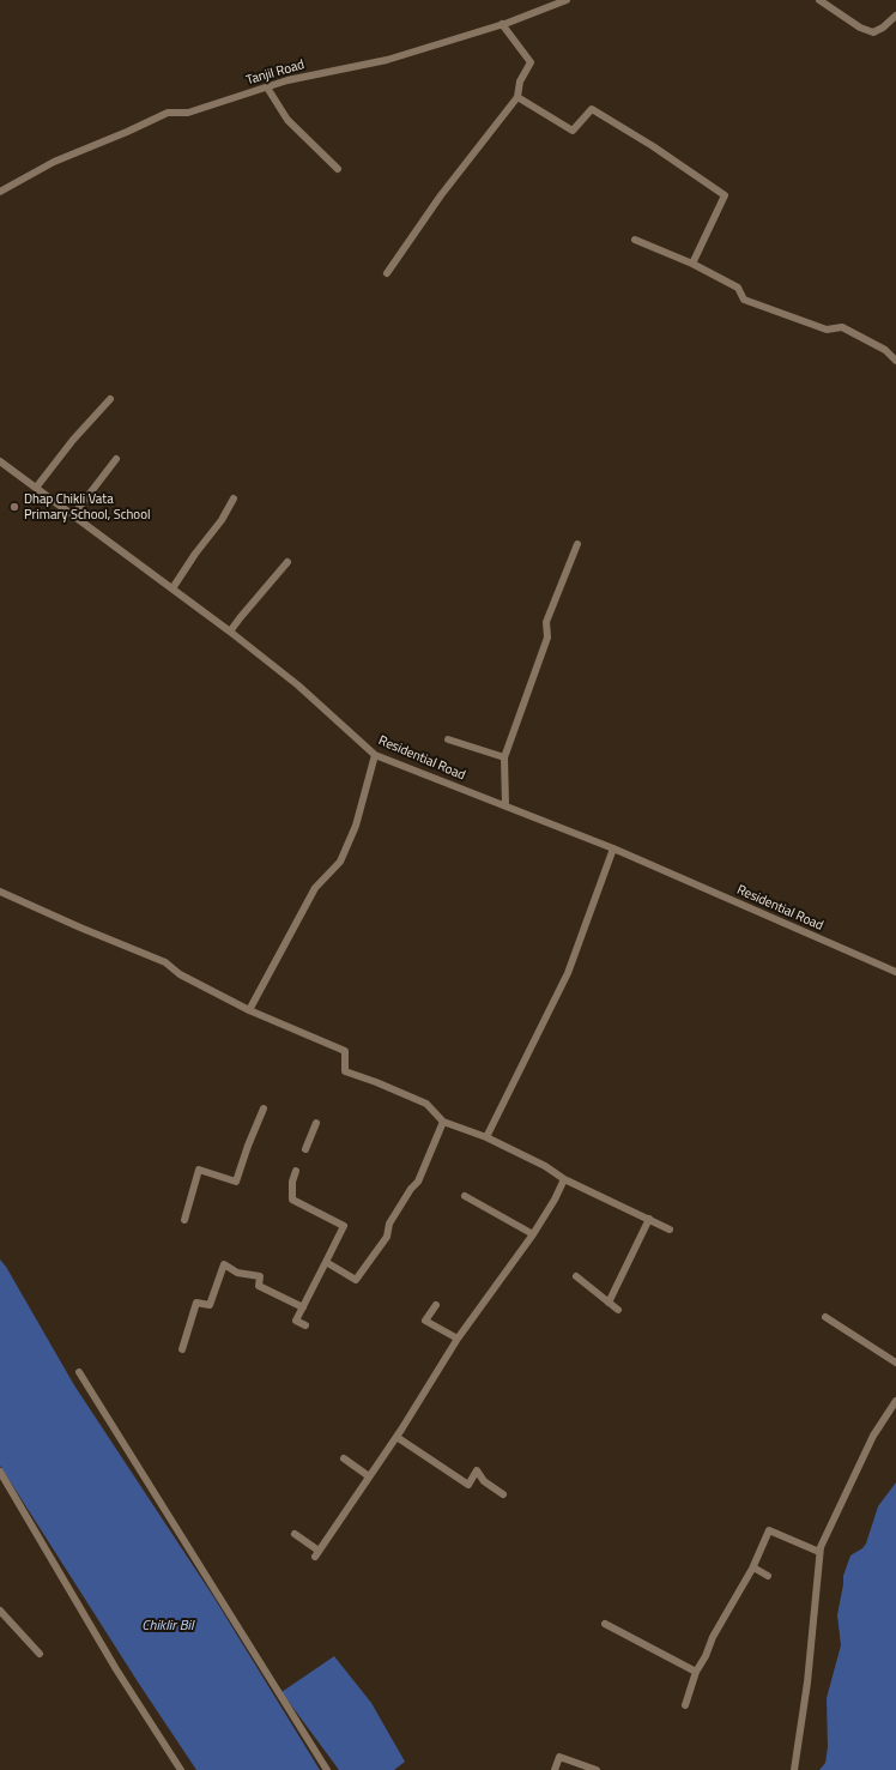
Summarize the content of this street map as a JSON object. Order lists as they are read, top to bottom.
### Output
{
  "streets": {
    "street": ["Tanjil Road", "Residential Road"]
  },
  "water": ["Chiklir Bil"],
  "places": ["Dhap Chikli Vata Primary School, School"]
}
